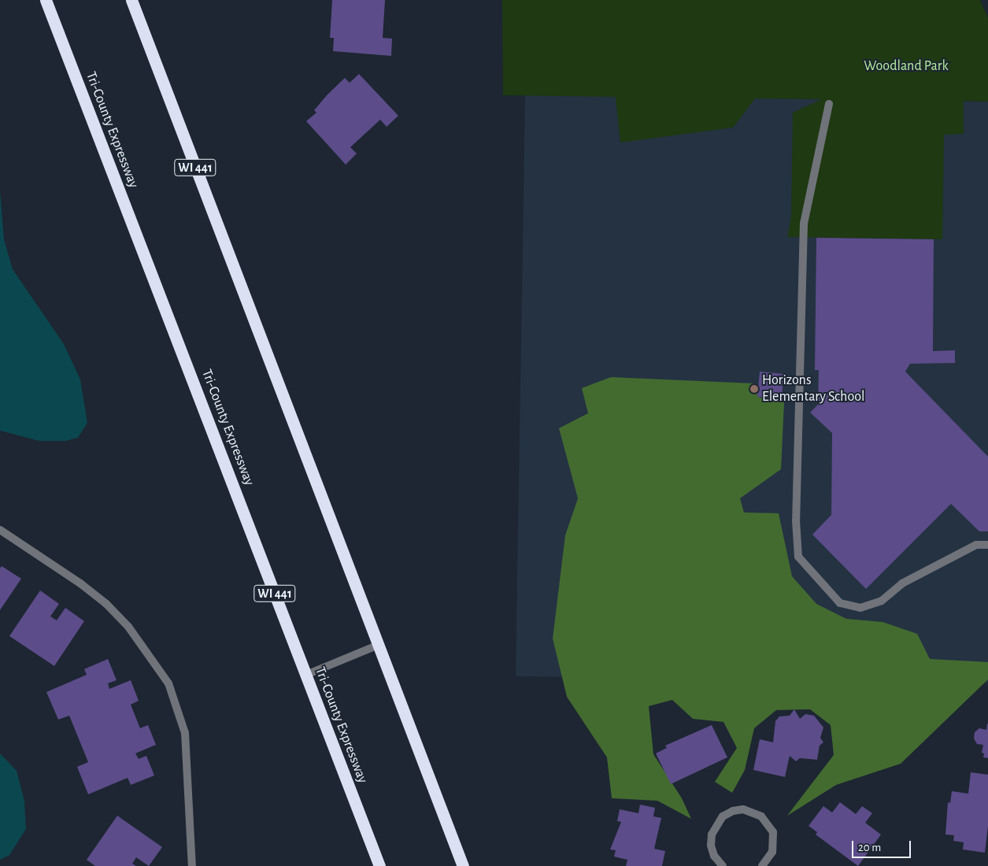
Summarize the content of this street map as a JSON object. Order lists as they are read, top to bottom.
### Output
{
  "streets": {
    "highway": ["Tri-County Expressway", "WI 441"]
  },
  "parks": ["Woodland Park"],
  "places": ["Horizons Elementary School"],
  "scale_bar": "20 m"
}
